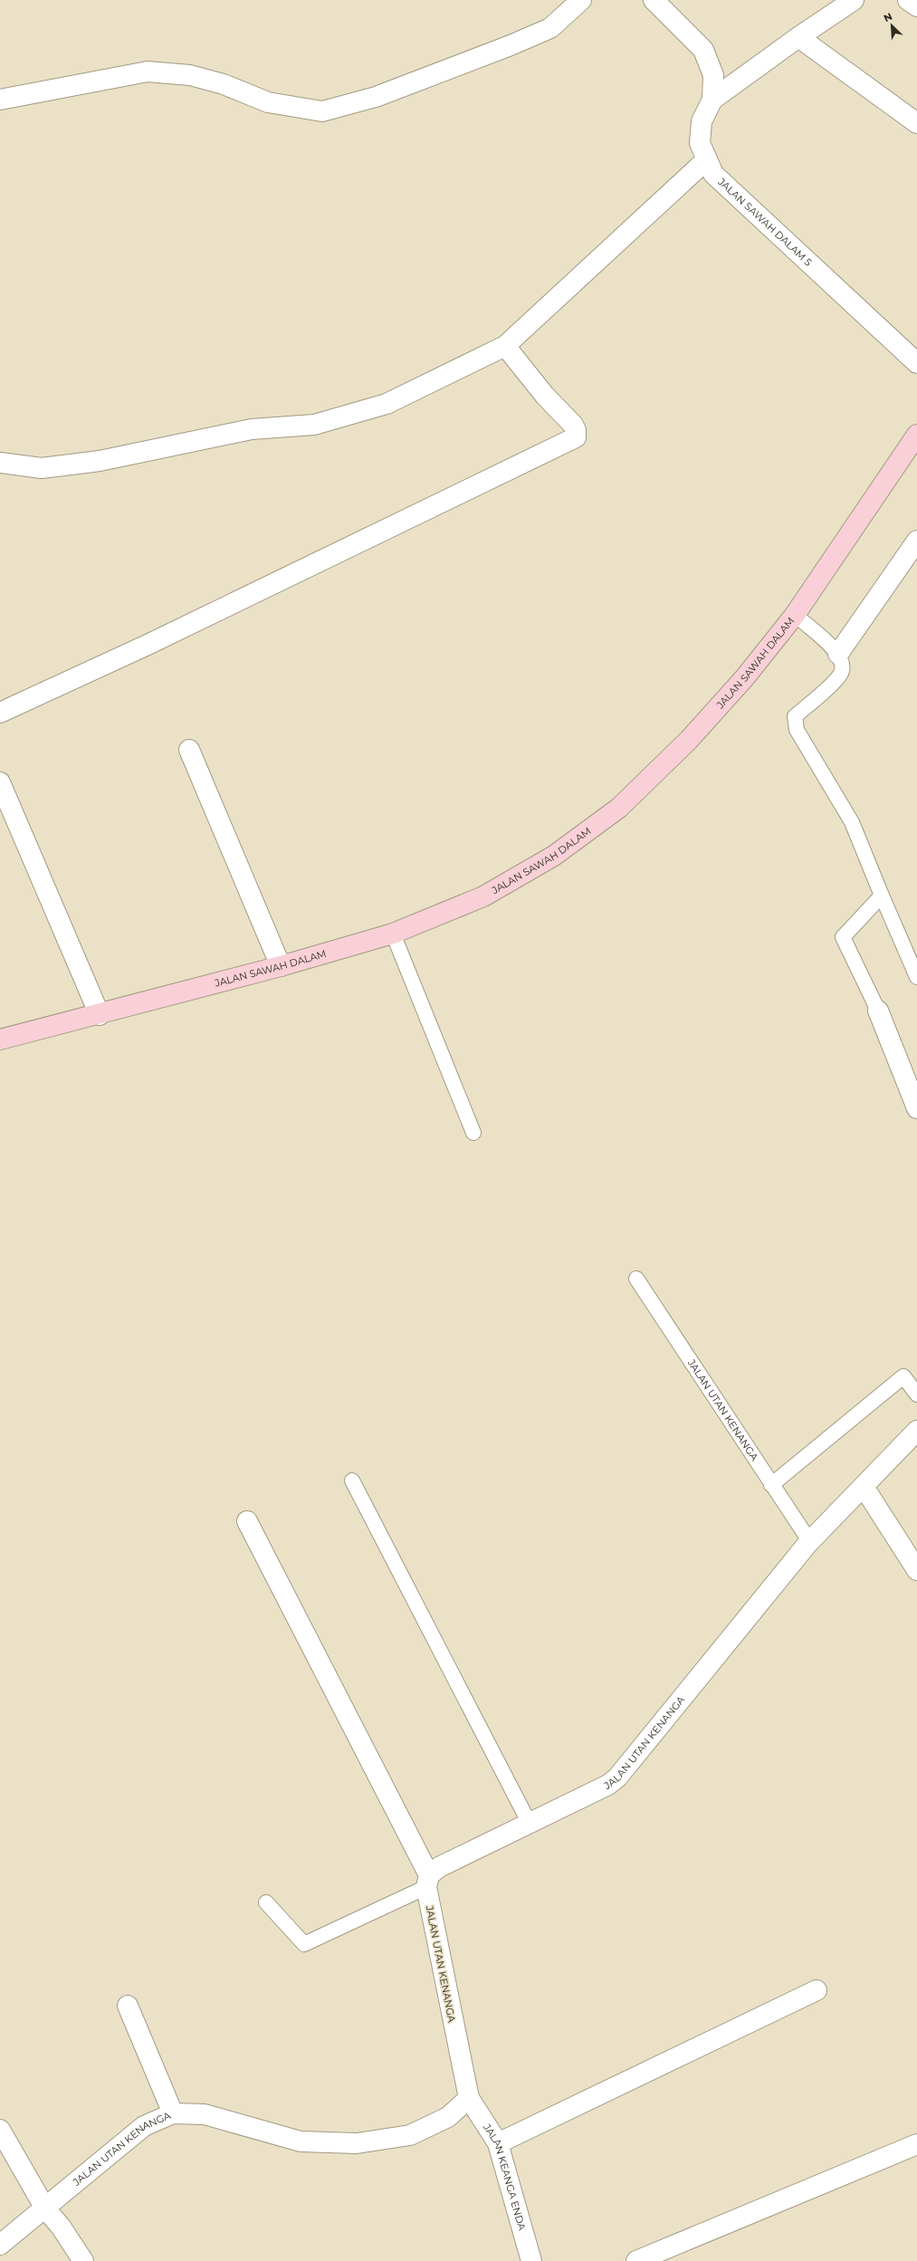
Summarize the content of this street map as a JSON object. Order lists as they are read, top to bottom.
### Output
{
  "streets": {
    "street": [
      "JALAN SAWAH DALAM 5",
      "JALAN SAWAH DALAM",
      "JALAN UTAN KENANGA",
      "JALAN KEANGA ENDA"
    ]
  },
  "crossings": [
    ["JALAN UTAN KENANGA", "JALAN KEANGA ENDA"]
  ],
  "north": "top left"
}
